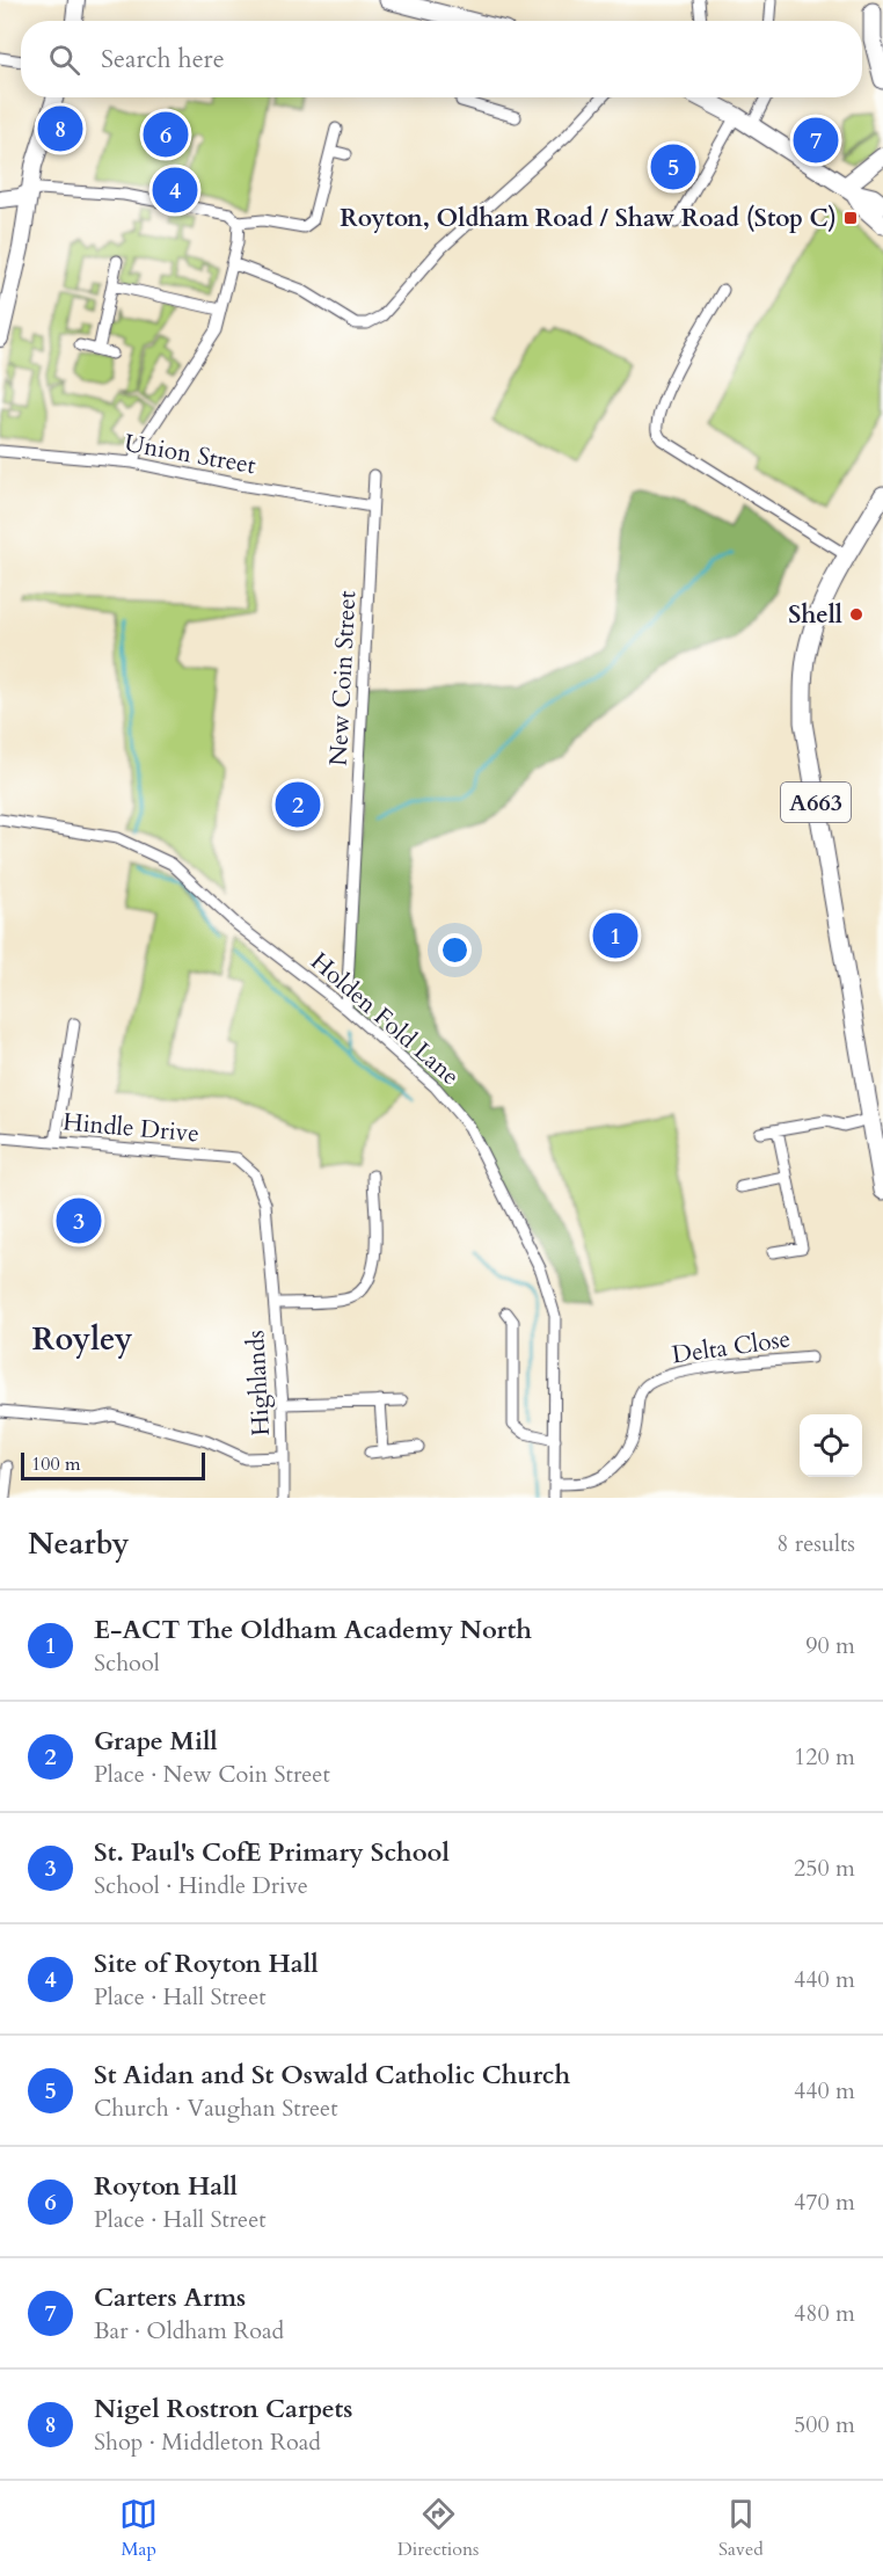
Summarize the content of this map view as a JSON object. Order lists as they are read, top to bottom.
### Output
{
  "streets": {
    "main road": ["A663"],
    "street": [
      "Union Street",
      "New Coin Street",
      "Holden Fold Lane",
      "Hindle Drive",
      "Delta Close",
      "Highlands"
    ]
  },
  "crossings": [
    ["Union Street", "New Coin Street"],
    ["New Coin Street", "Holden Fold Lane"],
    ["Holden Fold Lane", "Delta Close"],
    ["Hindle Drive", "Highlands"]
  ],
  "districts": ["Royley"],
  "places": {
    "transit": ["Royton, Oldham Road / Shaw Road (Stop C)"],
    "other": ["Shell"]
  },
  "scale_bar": "100 m",
  "page": {
    "search": "Search here",
    "pins": [
      "8",
      "6",
      "7",
      "5",
      "4",
      "2",
      "1",
      "3"
    ],
    "scale": "100 m",
    "heading": ["Nearby", "8 results"],
    "list": [
      {
        "mark": "1",
        "name": "E-ACT The Oldham Academy North",
        "note": "School",
        "value": "90 m"
      },
      {
        "mark": "2",
        "name": "Grape Mill",
        "note": "Place · New Coin Street",
        "value": "120 m"
      },
      {
        "mark": "3",
        "name": "St. Paul's CofE Primary School",
        "note": "School · Hindle Drive",
        "value": "250 m"
      },
      {
        "mark": "4",
        "name": "Site of Royton Hall",
        "note": "Place · Hall Street",
        "value": "440 m"
      },
      {
        "mark": "5",
        "name": "St Aidan and St Oswald Catholic Church",
        "note": "Church · Vaughan Street",
        "value": "440 m"
      },
      {
        "mark": "6",
        "name": "Royton Hall",
        "note": "Place · Hall Street",
        "value": "470 m"
      },
      {
        "mark": "7",
        "name": "Carters Arms",
        "note": "Bar · Oldham Road",
        "value": "480 m"
      },
      {
        "mark": "8",
        "name": "Nigel Rostron Carpets",
        "note": "Shop · Middleton Road",
        "value": "500 m"
      }
    ],
    "nav": ["Map", "Directions", "Saved"]
  }
}
